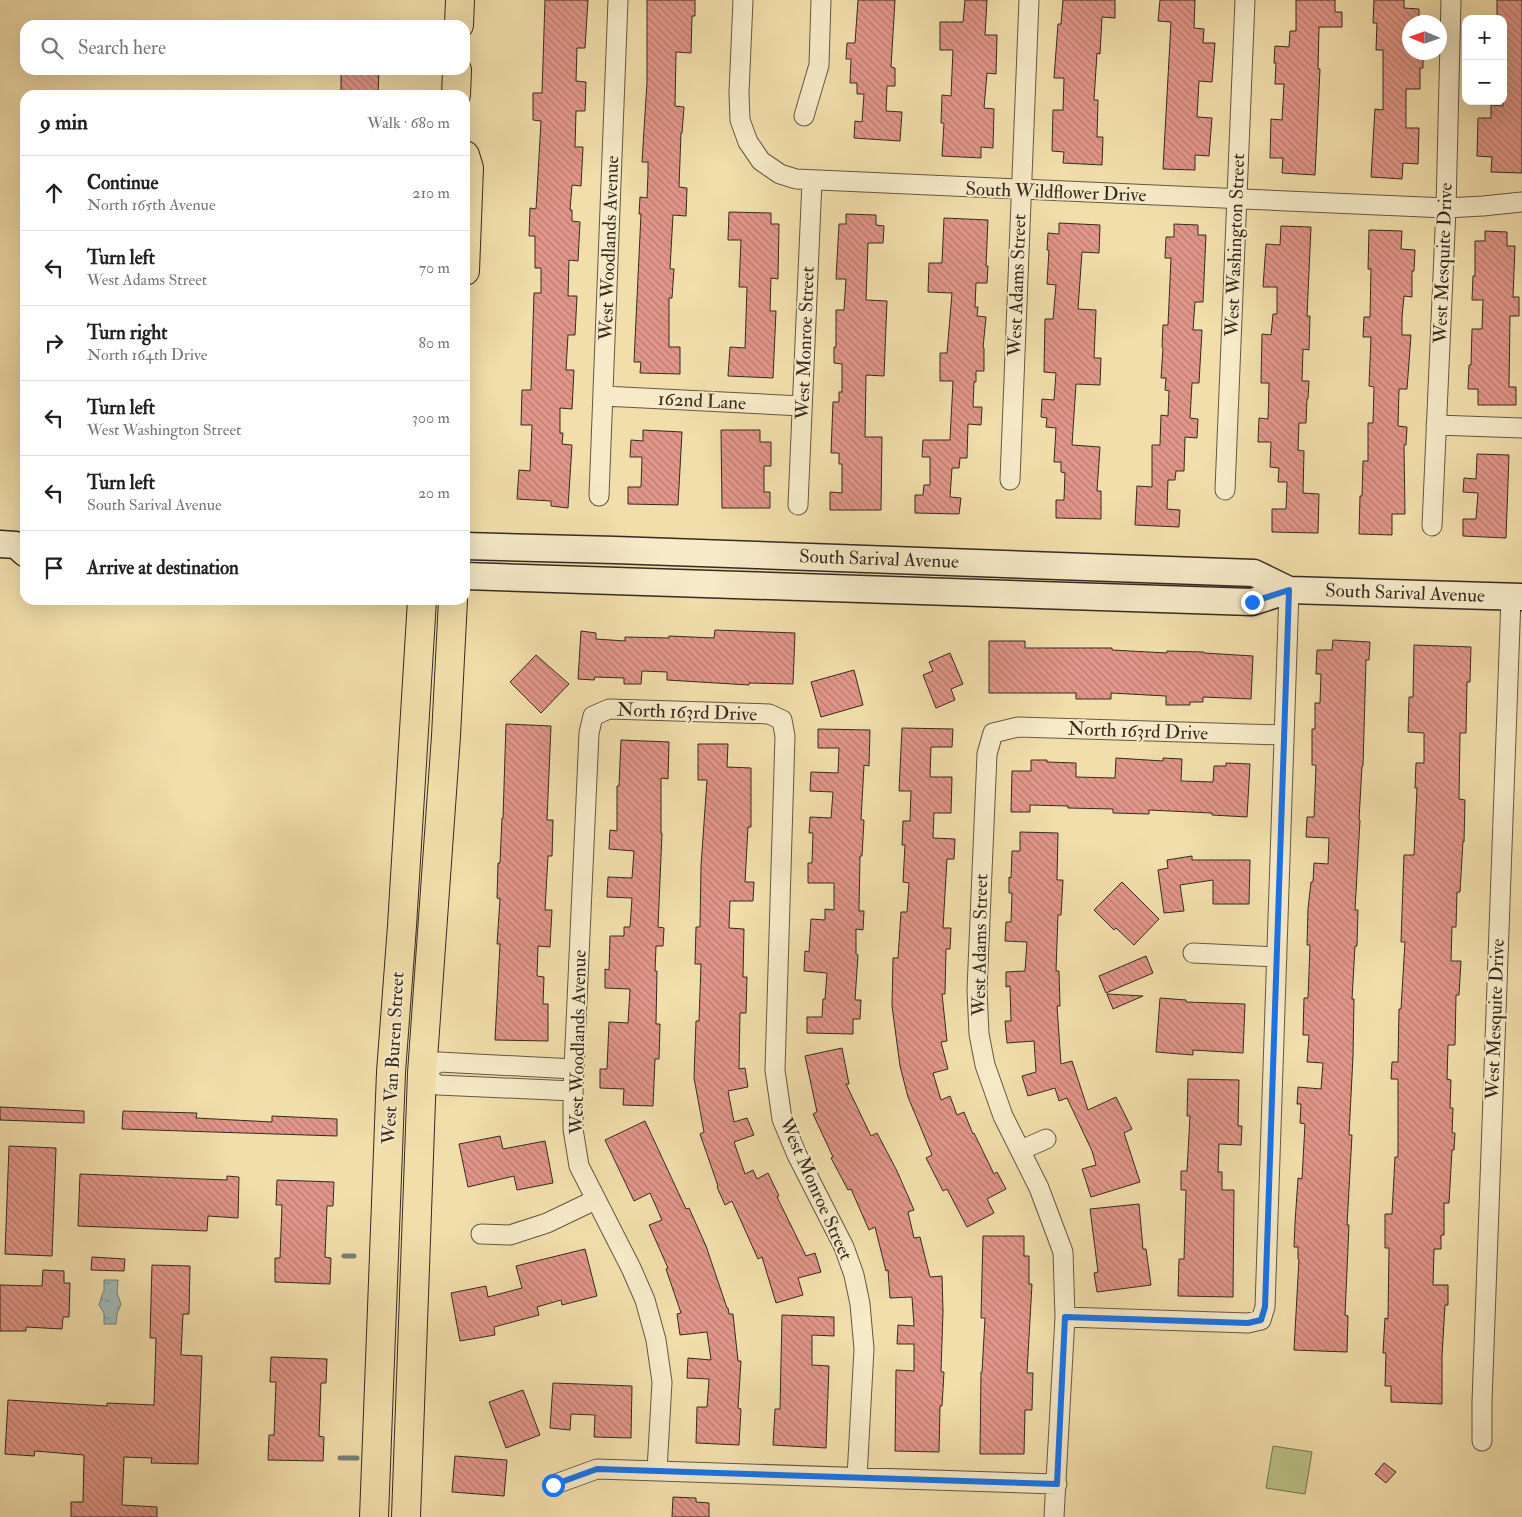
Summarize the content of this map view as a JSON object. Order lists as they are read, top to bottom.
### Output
{
  "streets": {
    "main road": ["South Sarival Avenue", "West Van Buren Street"],
    "street": [
      "South Wildflower Drive",
      "West Washington Street",
      "West Woodlands Avenue",
      "West Mesquite Drive",
      "West Adams Street",
      "West Monroe Street",
      "162nd Lane",
      "North 163rd Drive"
    ]
  },
  "crossings": [
    ["South Wildflower Drive", "West Washington Street"],
    ["South Wildflower Drive", "West Mesquite Drive"],
    ["South Wildflower Drive", "West Adams Street"],
    ["South Wildflower Drive", "West Monroe Street"],
    ["West Woodlands Avenue", "162nd Lane"],
    ["West Woodlands Avenue", "North 163rd Drive"],
    ["West Mesquite Drive", "South Sarival Avenue"],
    ["West Adams Street", "North 163rd Drive"],
    ["West Monroe Street", "162nd Lane"],
    ["West Monroe Street", "North 163rd Drive"]
  ],
  "north": "left",
  "page": {
    "map_buttons": ["+", "−"],
    "search": "Search here",
    "heading": ["9 min", "Walk · 680 m"],
    "list": [
      ["Continue", "North 165th Avenue", "210 m"],
      ["Turn left", "West Adams Street", "70 m"],
      ["Turn right", "North 164th Drive", "80 m"],
      ["Turn left", "West Washington Street", "300 m"],
      ["Turn left", "South Sarival Avenue", "20 m"],
      "Arrive at destination"
    ]
  }
}
